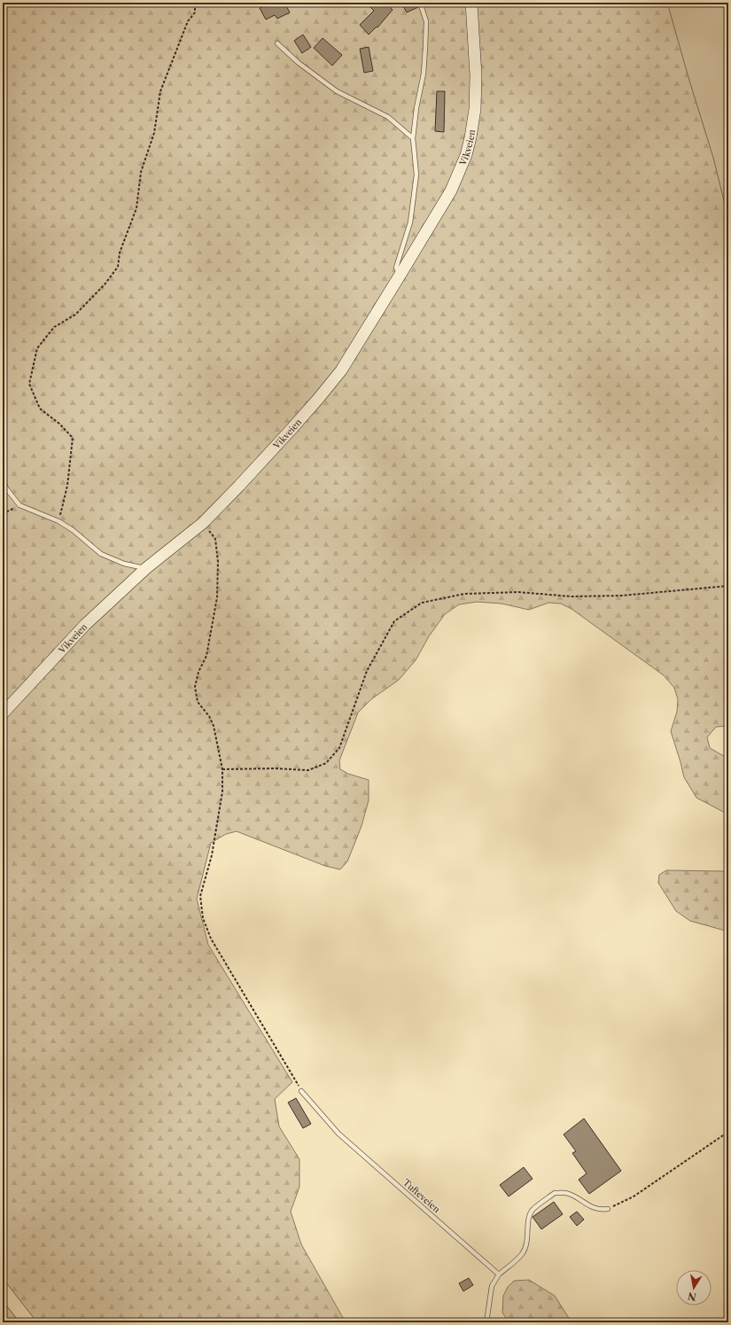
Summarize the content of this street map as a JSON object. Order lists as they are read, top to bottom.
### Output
{
  "streets": {
    "street": ["Vikveien"],
    "lane": ["Tufteveien"]
  },
  "north": "bottom"
}
